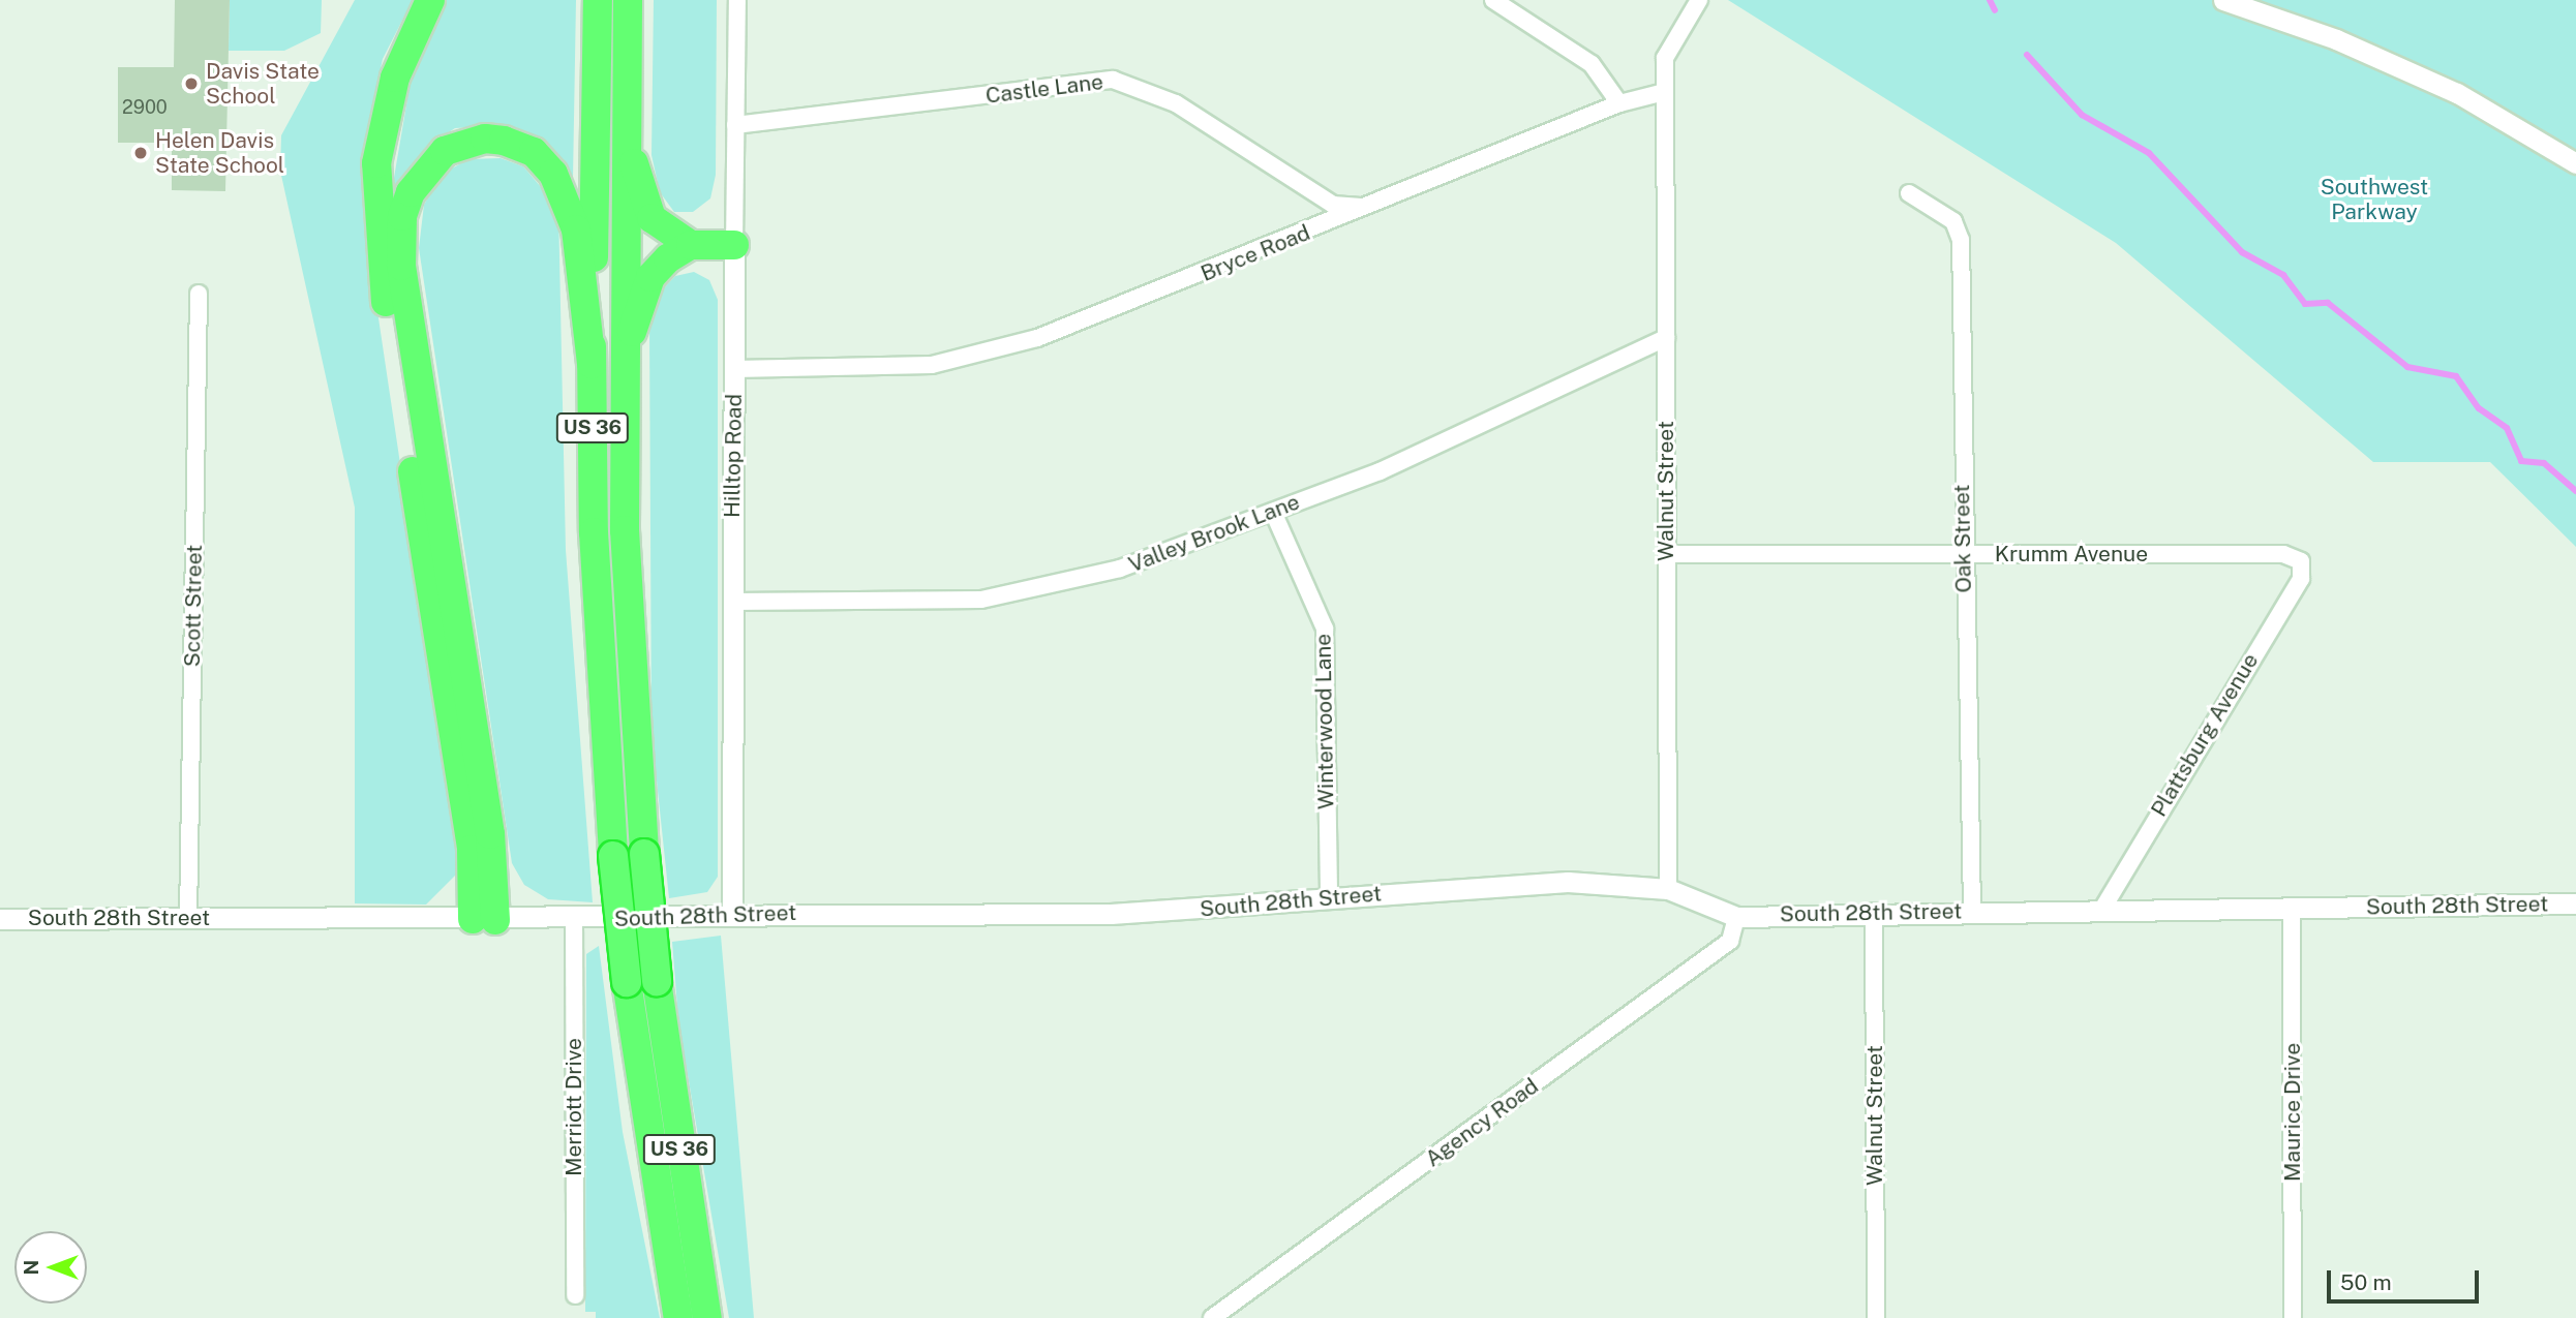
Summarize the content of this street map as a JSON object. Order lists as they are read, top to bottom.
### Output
{
  "streets": {
    "highway": ["US 36"],
    "street": [
      "Castle Lane",
      "Bryce Road",
      "Hilltop Road",
      "Walnut Street",
      "Valley Brook Lane",
      "Oak Street",
      "Krumm Avenue",
      "Scott Street",
      "Winterwood Lane",
      "Plattsburg Avenue",
      "South 28th Street",
      "Merriott Drive",
      "Maurice Drive",
      "Agency Road"
    ]
  },
  "crossings": [
    ["Castle Lane", "Bryce Road"],
    ["Castle Lane", "Hilltop Road"],
    ["Bryce Road", "Hilltop Road"],
    ["Bryce Road", "Walnut Street"],
    ["Hilltop Road", "Valley Brook Lane"],
    ["Hilltop Road", "South 28th Street"],
    ["Walnut Street", "Valley Brook Lane"],
    ["Walnut Street", "Krumm Avenue"],
    ["Walnut Street", "South 28th Street"],
    ["Valley Brook Lane", "Winterwood Lane"],
    ["Oak Street", "Krumm Avenue"],
    ["Oak Street", "South 28th Street"],
    ["Krumm Avenue", "Plattsburg Avenue"],
    ["Scott Street", "South 28th Street"],
    ["Winterwood Lane", "South 28th Street"],
    ["Plattsburg Avenue", "South 28th Street"],
    ["South 28th Street", "Merriott Drive"],
    ["South 28th Street", "Maurice Drive"],
    ["South 28th Street", "Agency Road"]
  ],
  "parks": ["Southwest Parkway"],
  "places": ["Davis State School", "Helen Davis State School"],
  "house_numbers": ["2900"],
  "scale_bar": "50 m",
  "north": "left"
}
